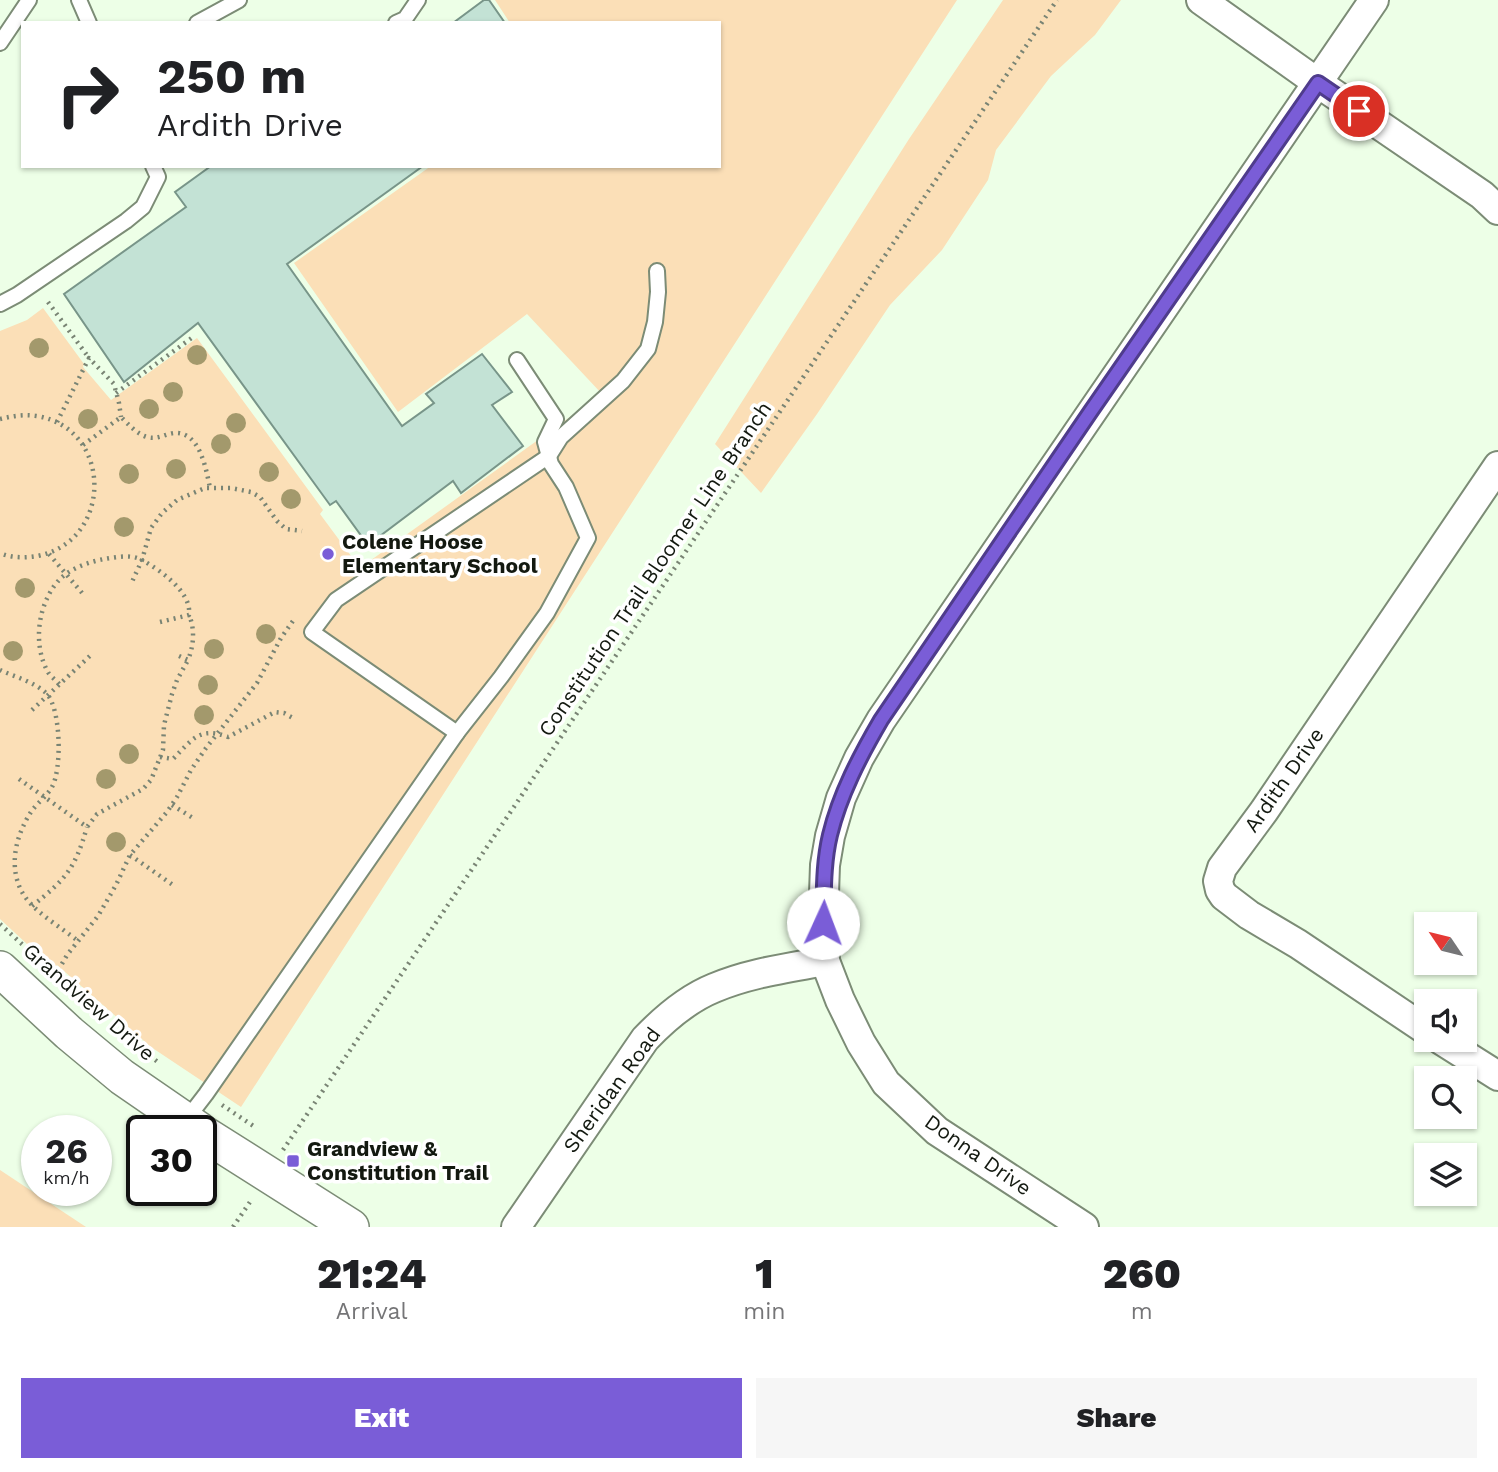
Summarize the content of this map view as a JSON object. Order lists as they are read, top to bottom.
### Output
{
  "streets": {
    "street": [
      "Ardith Drive",
      "Grandview Drive",
      "Sheridan Road",
      "Donna Drive"
    ],
    "path": ["Constitution Trail Bloomer Line Branch"]
  },
  "crossings": [
    ["Sheridan Road", "Donna Drive"]
  ],
  "places": {
    "other": ["Colene Hoose Elementary School"],
    "transit": ["Grandview & Constitution Trail"]
  },
  "north": "top left",
  "page": {
    "turn": ["250 m", "Ardith Drive"],
    "speed": "26 km/h",
    "limit": "30",
    "eta": [
      "21:24",
      "Arrival",
      "1",
      "min",
      "260",
      "m"
    ],
    "buttons": ["Exit", "Share"]
  }
}
